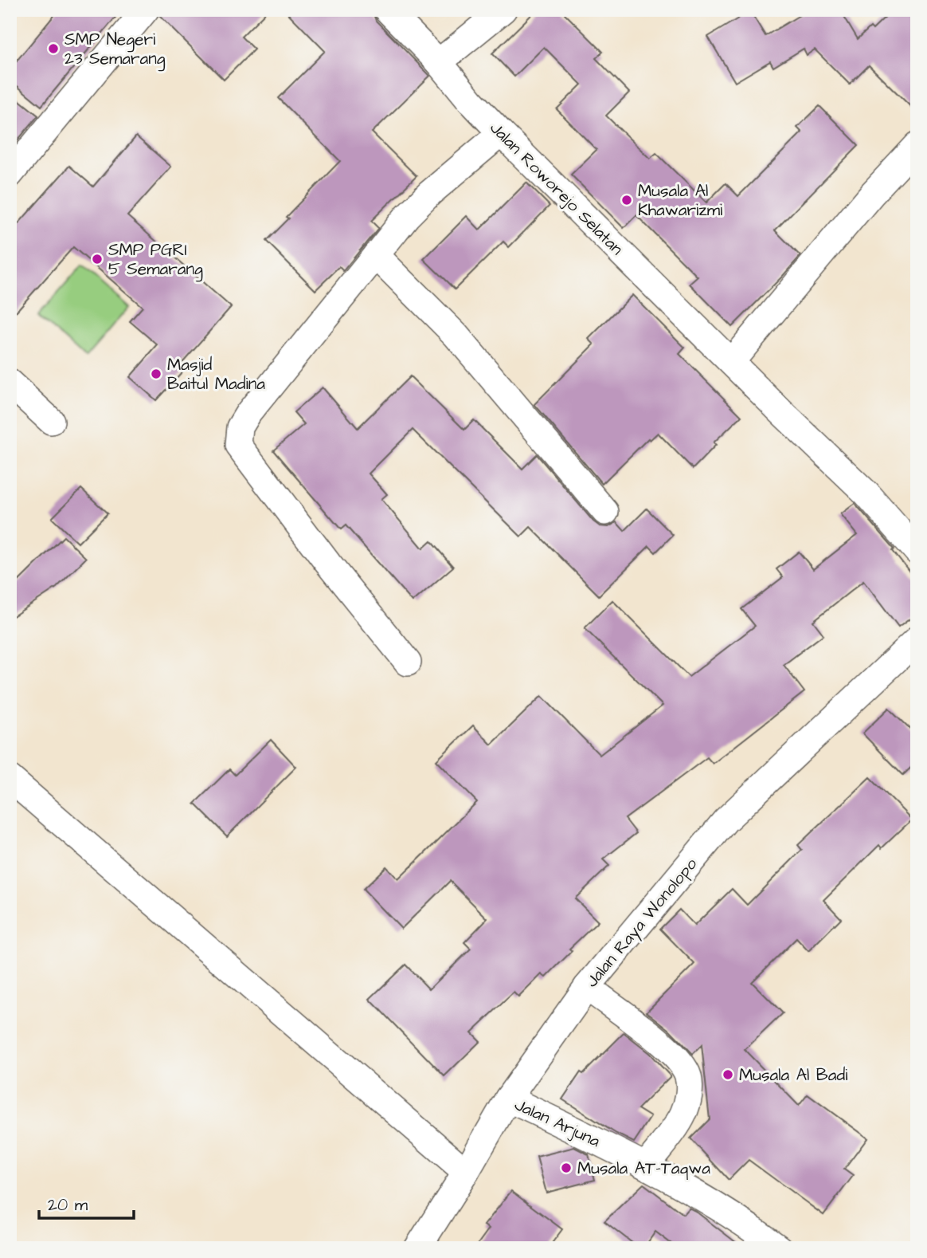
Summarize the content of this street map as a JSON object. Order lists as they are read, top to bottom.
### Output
{
  "streets": {
    "street": ["Jalan Roworejo Selatan", "Jalan Raya Wonolopo", "Jalan Arjuna"]
  },
  "crossings": [
    ["Jalan Raya Wonolopo", "Jalan Arjuna"]
  ],
  "places": [
    "SMP Negeri 23 Semarang",
    "Musala Al Khawarizmi",
    "SMP PGRI 5 Semarang",
    "Masjid Baitul Madina",
    "Musala Al Badi",
    "Musala AT-Taqwa"
  ],
  "scale_bar": "20 m"
}
